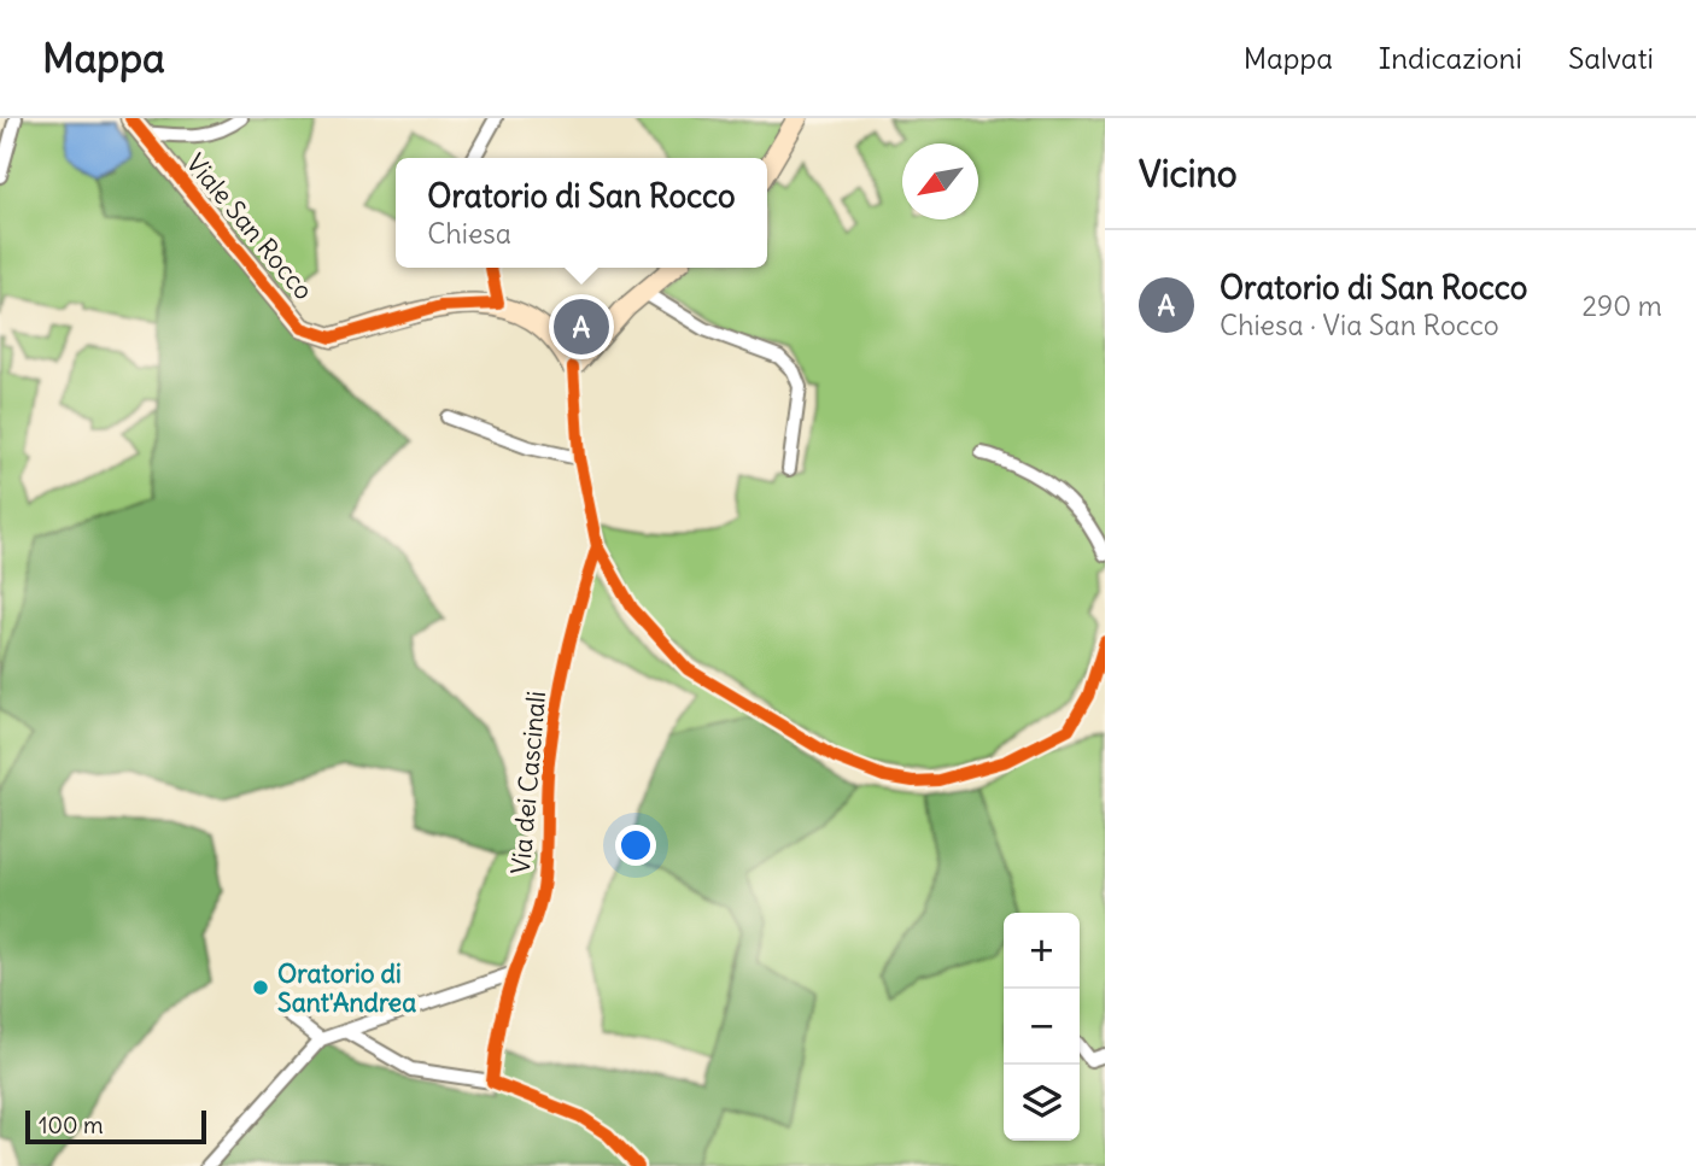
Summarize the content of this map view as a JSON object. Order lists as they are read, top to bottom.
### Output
{
  "streets": {
    "main road": ["Viale San Rocco"],
    "street": ["Via dei Cascinali"]
  },
  "places": ["Oratorio di Sant'Andrea"],
  "scale_bar": "100 m",
  "north": "bottom left",
  "page": {
    "header": "Mappa",
    "nav": ["Mappa", "Indicazioni", "Salvati"],
    "heading": "Vicino",
    "popup": ["Oratorio di San Rocco", "Chiesa"],
    "list": [
      {
        "mark": "A",
        "name": "Oratorio di San Rocco",
        "note": "Chiesa · Via San Rocco",
        "value": "290 m"
      }
    ],
    "pins": "A",
    "map_buttons": ["+", "−"],
    "scale": "100 m"
  }
}
